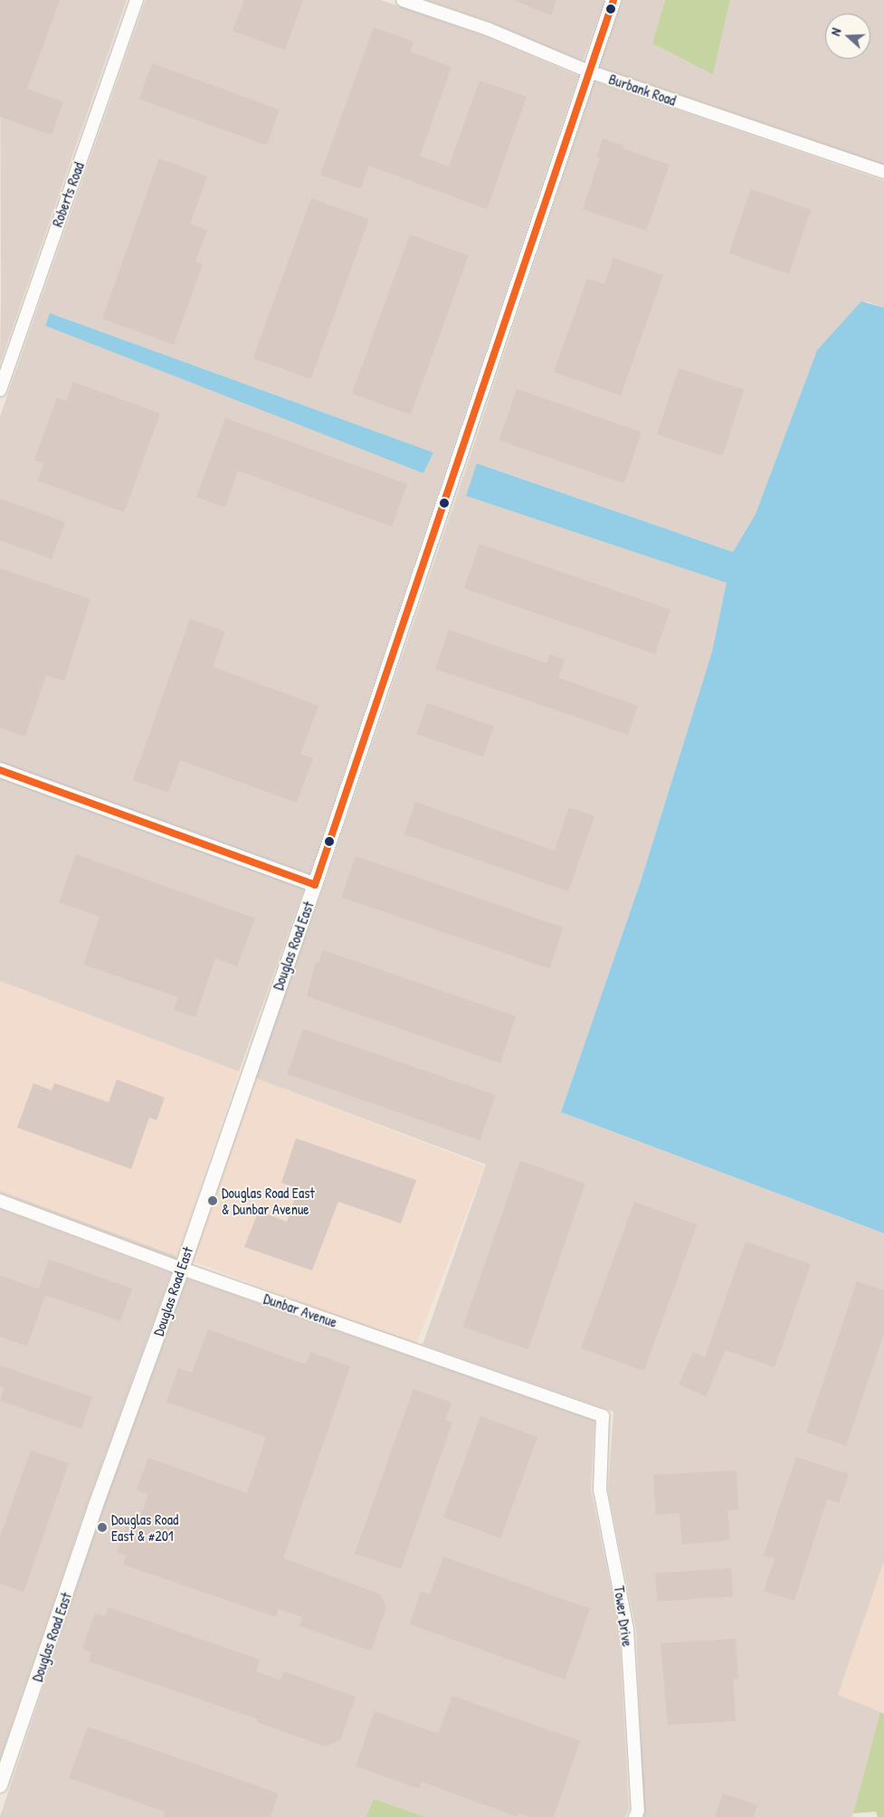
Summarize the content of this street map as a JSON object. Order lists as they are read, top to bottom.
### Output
{
  "streets": {
    "street": [
      "Burbank Road",
      "Roberts Road",
      "Douglas Road East",
      "Dunbar Avenue",
      "Tower Drive"
    ]
  },
  "crossings": [
    ["Burbank Road", "Douglas Road East"],
    ["Douglas Road East", "Dunbar Avenue"],
    ["Dunbar Avenue", "Tower Drive"]
  ],
  "places": ["Douglas Road East & Dunbar Avenue", "Douglas Road East & #201"],
  "north": "left"
}
